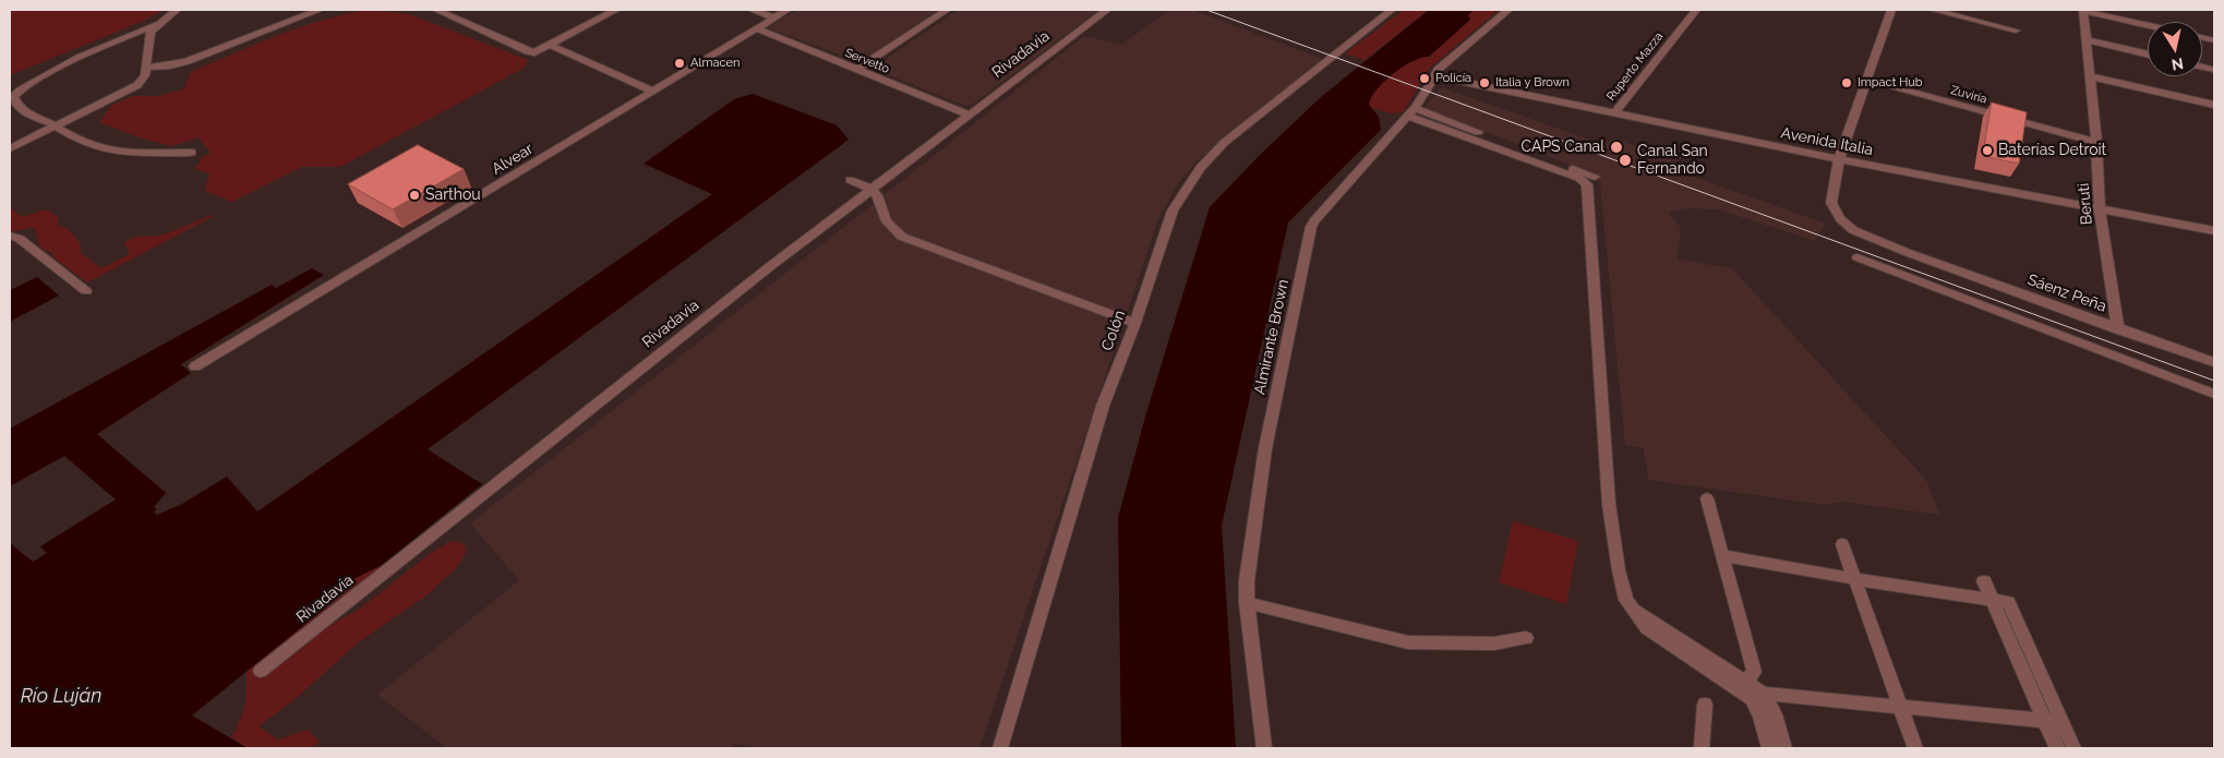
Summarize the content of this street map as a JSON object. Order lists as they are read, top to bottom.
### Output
{
  "streets": {
    "street": [
      "Rivadavia",
      "Servetto",
      "Ruperto Mazza",
      "Zuviría",
      "Avenida Italia",
      "Alvear",
      "Beruti",
      "Sáenz Peña",
      "Colón",
      "Almirante Brown"
    ]
  },
  "crossings": [
    ["Rivadavia", "Servetto"],
    ["Servetto", "Alvear"],
    ["Ruperto Mazza", "Avenida Italia"],
    ["Zuviría", "Beruti"],
    ["Avenida Italia", "Beruti"],
    ["Avenida Italia", "Sáenz Peña"],
    ["Avenida Italia", "Almirante Brown"],
    ["Beruti", "Sáenz Peña"]
  ],
  "water": ["Río Luján"],
  "places": [
    "Almacen",
    "Policía",
    "Italia y Brown",
    "Impact Hub",
    "CAPS Canal",
    "Baterías Detroit",
    "Canal San Fernando",
    "Sarthou"
  ],
  "north": "bottom"
}
